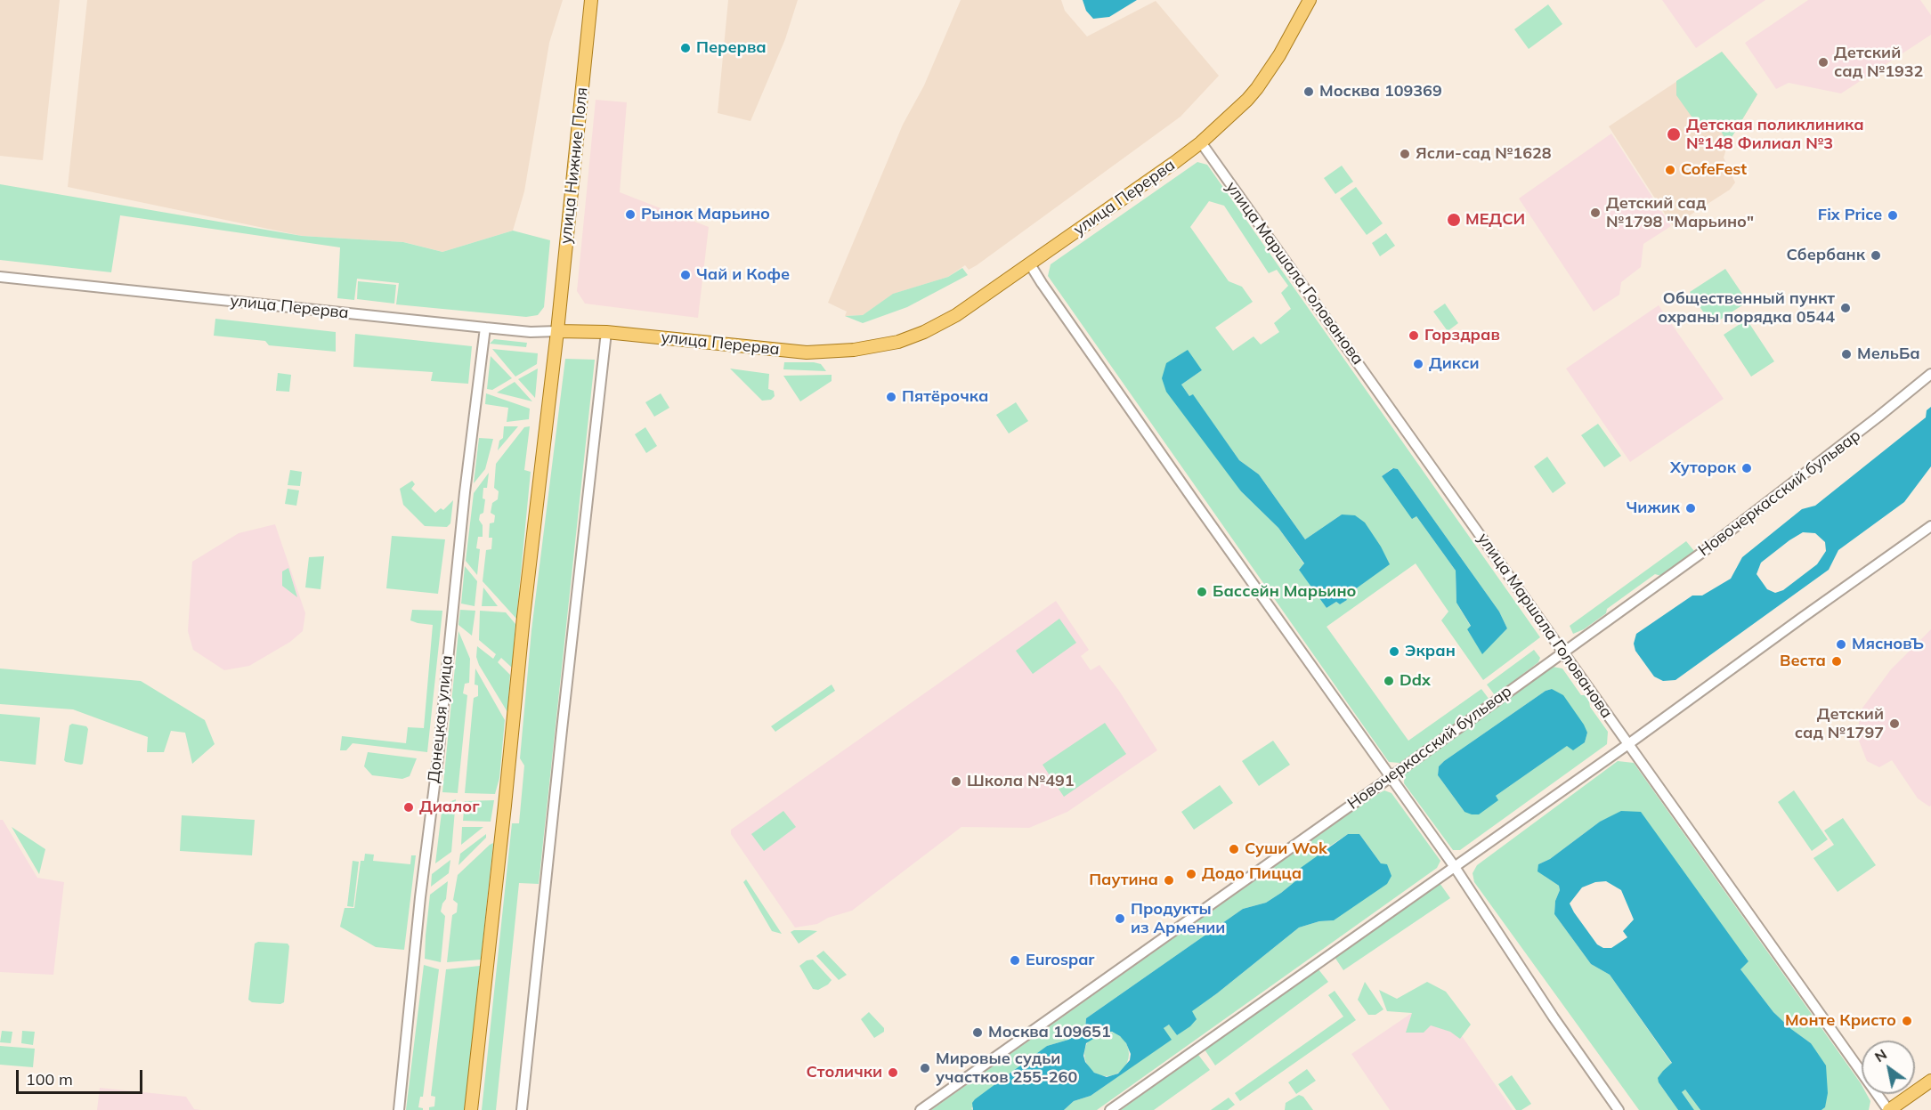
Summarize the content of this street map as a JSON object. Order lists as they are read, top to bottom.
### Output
{
  "streets": {
    "main road": ["улица Нижние Поля", "улица Перерва"],
    "street": ["улица Маршала Голованова", "Новочеркасский бульвар", "Донецкая улица"]
  },
  "crossings": [
    ["улица Нижние Поля", "улица Перерва"],
    ["улица Перерва", "улица Маршала Голованова"],
    ["улица Перерва", "Донецкая улица"],
    ["улица Маршала Голованова", "Новочеркасский бульвар"]
  ],
  "places": [
    "Перерва",
    "Детский сад №1932",
    "Москва 109369",
    "Детская поликлиника №148 Филиал №3",
    "Ясли-сад №1628",
    "CofeFest",
    "Детский сад №1798 \"Марьино\"",
    "Рынок Марьино",
    "Fix Price",
    "МЕДСИ",
    "Сбербанк",
    "Чай и Кофе",
    "Общественный пункт охраны порядка 0544",
    "Горздрав",
    "МельБа",
    "Дикси",
    "Пятёрочка",
    "Хуторок",
    "Чижик",
    "Бассейн Марьино",
    "МясновЪ",
    "Экран",
    "Веста",
    "Ddx",
    "Детский сад №1797",
    "Школа №491",
    "Диалог",
    "Суши Wok",
    "Додо Пицца",
    "Паутина",
    "Продукты из Армении",
    "Eurospar",
    "Монте Кристо",
    "Москва 109651",
    "Мировые судьи участков 255-260",
    "Столички"
  ],
  "scale_bar": "100 m",
  "north": "top left"
}
